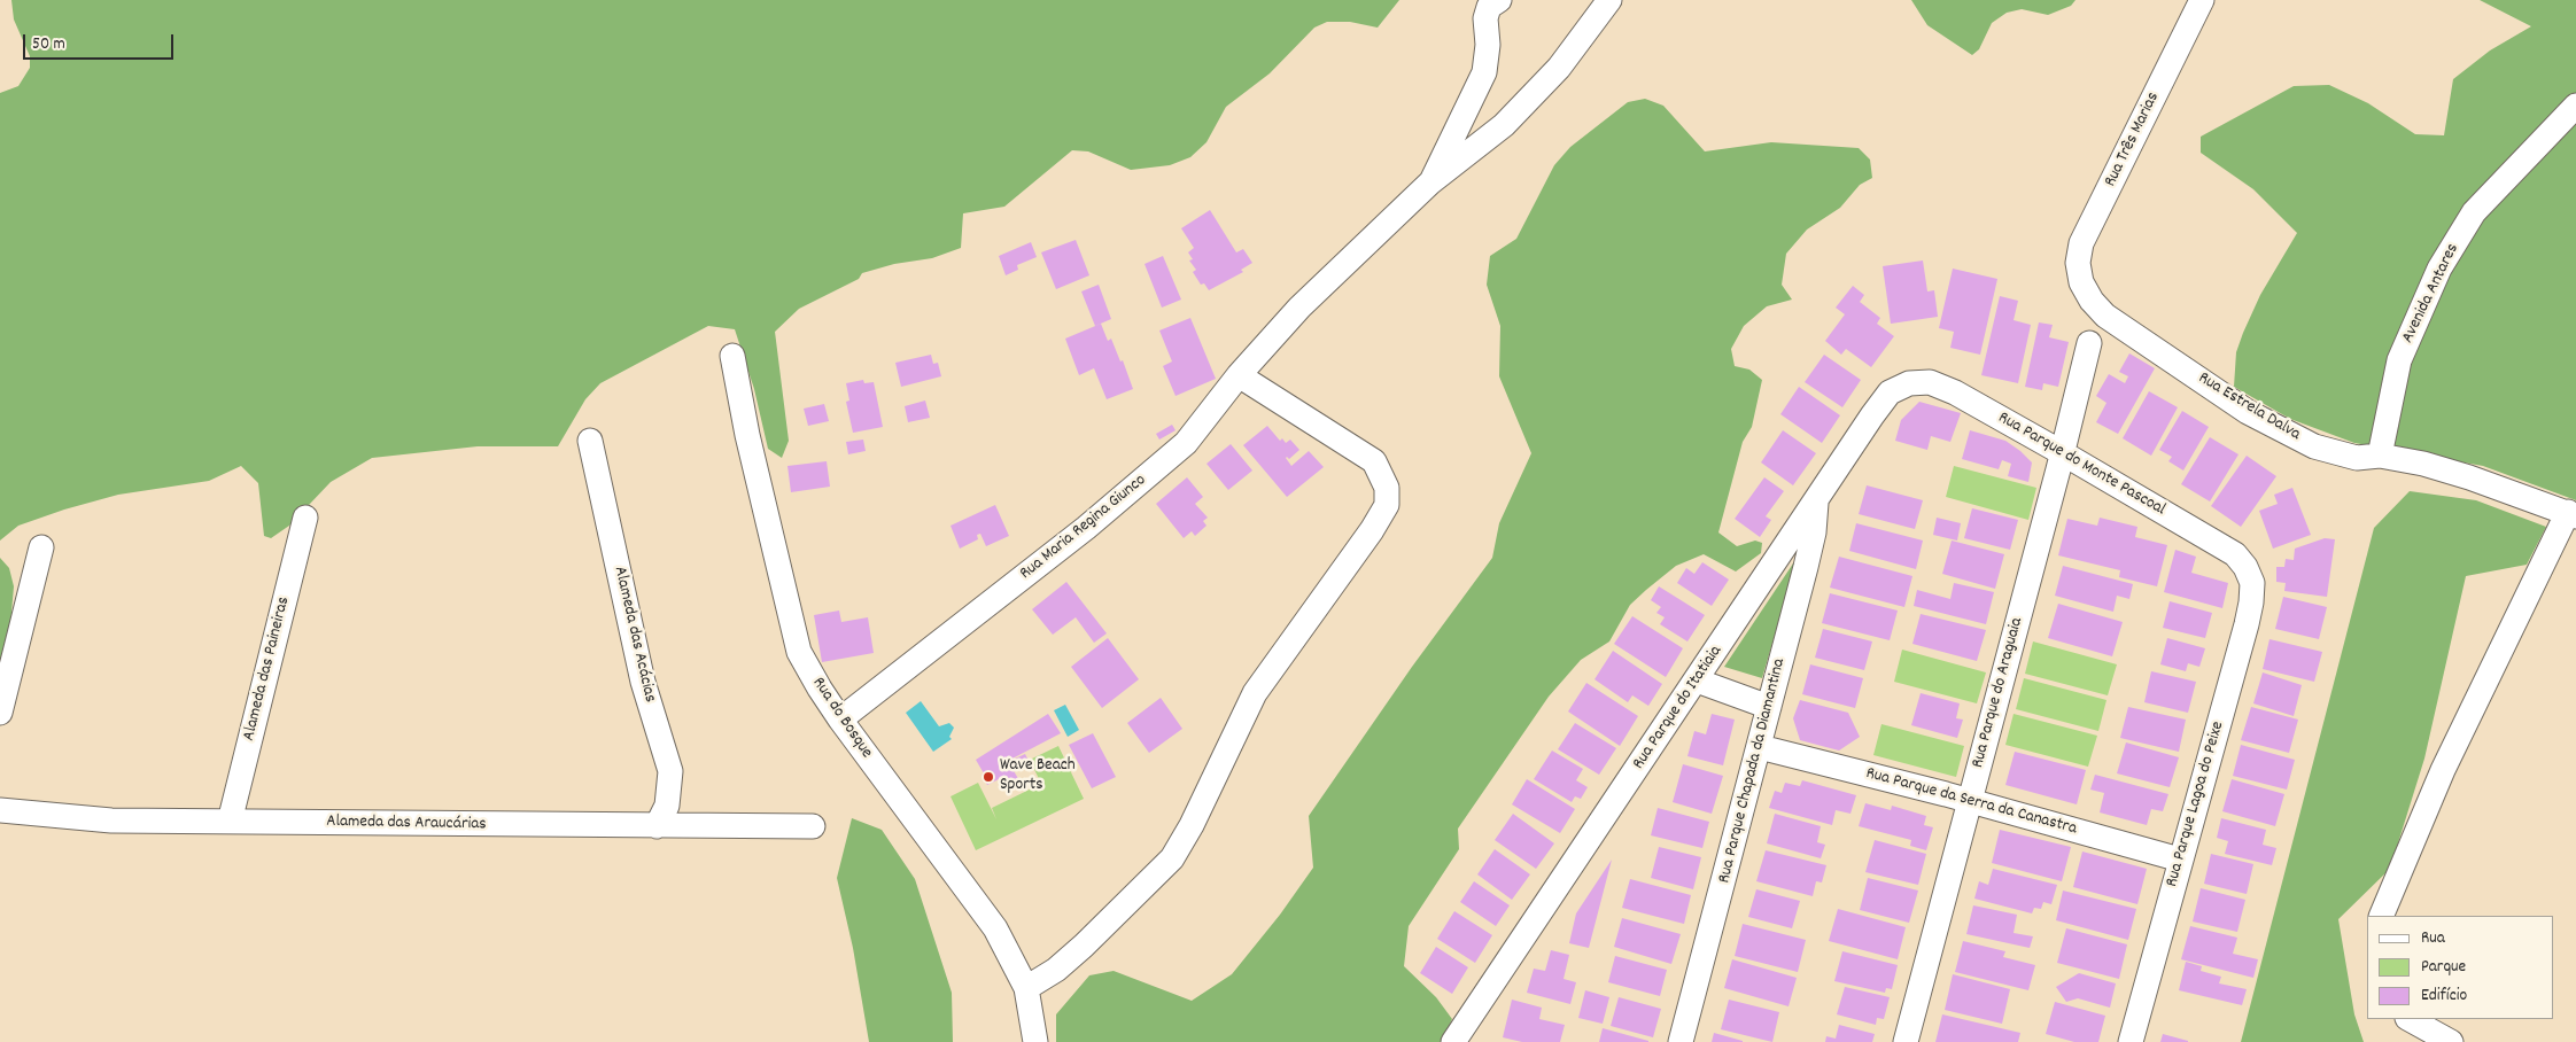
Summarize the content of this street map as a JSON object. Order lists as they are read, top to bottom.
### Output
{
  "streets": {
    "street": [
      "Rua Três Marias",
      "Avenida Antares",
      "Rua Estrela Dalva",
      "Rua Parque do Monte Pascoal",
      "Rua Maria Regina Giunco",
      "Alameda das Acácias",
      "Alameda das Paineiras",
      "Rua Parque do Araguaia",
      "Rua Parque do Itatiaia",
      "Rua do Bosque",
      "Rua Parque Chapada da Diamantina",
      "Rua Parque da Serra da Canastra",
      "Rua Parque Lagoa do Peixe",
      "Alameda das Araucárias"
    ]
  },
  "crossings": [
    ["Rua Três Marias", "Rua Estrela Dalva"],
    ["Avenida Antares", "Rua Estrela Dalva"],
    ["Rua Parque do Monte Pascoal", "Rua Parque do Araguaia"],
    ["Rua Parque do Monte Pascoal", "Rua Parque do Itatiaia"],
    ["Rua Parque do Monte Pascoal", "Rua Parque Lagoa do Peixe"],
    ["Rua Maria Regina Giunco", "Rua do Bosque"],
    ["Alameda das Acácias", "Alameda das Araucárias"],
    ["Alameda das Paineiras", "Alameda das Araucárias"],
    ["Rua Parque do Araguaia", "Rua Parque da Serra da Canastra"],
    ["Rua Parque do Itatiaia", "Rua Parque Chapada da Diamantina"],
    ["Rua Parque Chapada da Diamantina", "Rua Parque da Serra da Canastra"],
    ["Rua Parque da Serra da Canastra", "Rua Parque Lagoa do Peixe"]
  ],
  "places": ["Wave Beach Sports"],
  "legend": ["Rua", "Parque", "Edifício"],
  "scale_bar": "50 m"
}
